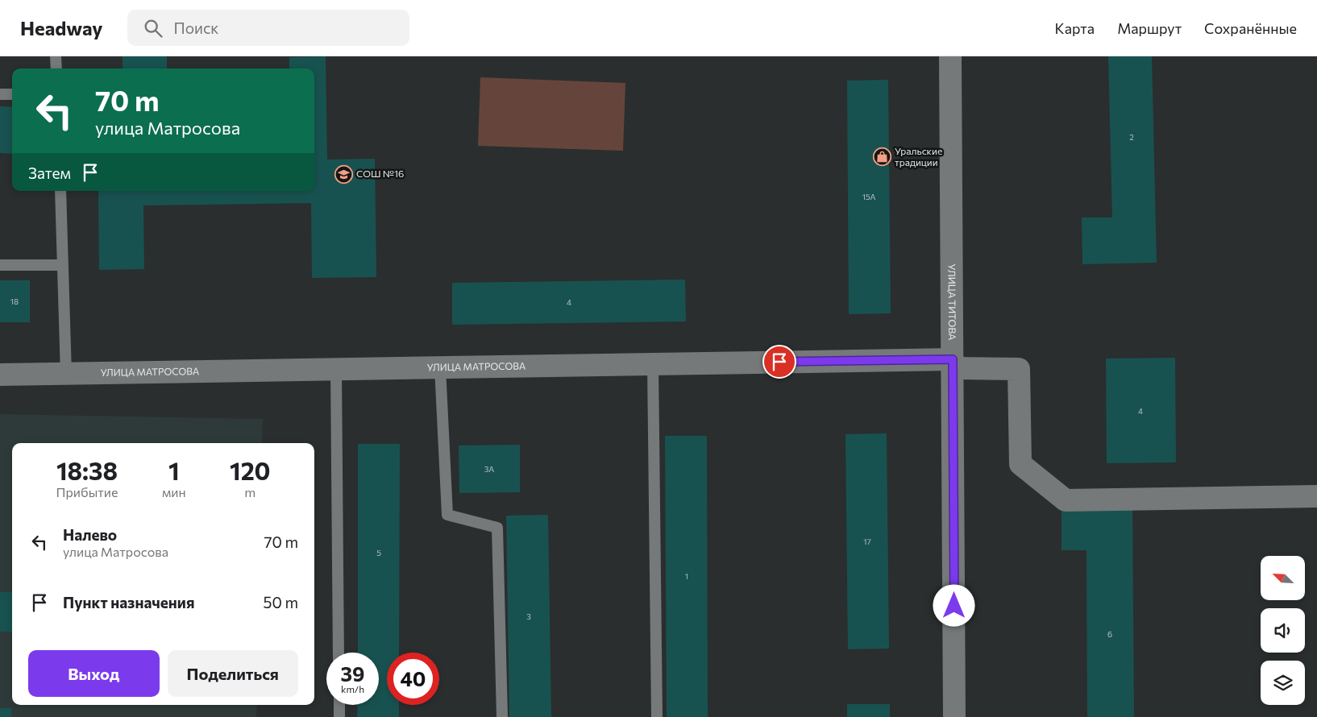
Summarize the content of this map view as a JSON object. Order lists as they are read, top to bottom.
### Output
{
  "streets": {
    "street": ["УЛИЦА ТИТОВА", "УЛИЦА МАТРОСОВА"]
  },
  "crossings": [
    ["УЛИЦА ТИТОВА", "УЛИЦА МАТРОСОВА"]
  ],
  "places": {
    "shop": ["Уральские традиции"],
    "school or university": ["СОШ №16"]
  },
  "house_numbers": [
    "2",
    "15А",
    "18",
    "4",
    "4",
    "3А",
    "17",
    "5",
    "1",
    "3",
    "6"
  ],
  "north": "top left",
  "page": {
    "header": "Headway",
    "search": "Поиск",
    "nav": ["Карта", "Маршрут", "Сохранённые"],
    "turn": ["70 m", "улица Матросова"],
    "then": "Затем",
    "eta": [
      "18:38",
      "Прибытие",
      "1",
      "мин",
      "120",
      "m"
    ],
    "list": [
      {
        "name": "Налево",
        "note": "улица Матросова",
        "value": "70 m"
      },
      {
        "name": "Пункт назначения",
        "value": "50 m"
      }
    ],
    "buttons": ["Выход", "Поделиться"],
    "speed": "39 km/h",
    "limit": "40"
  }
}
